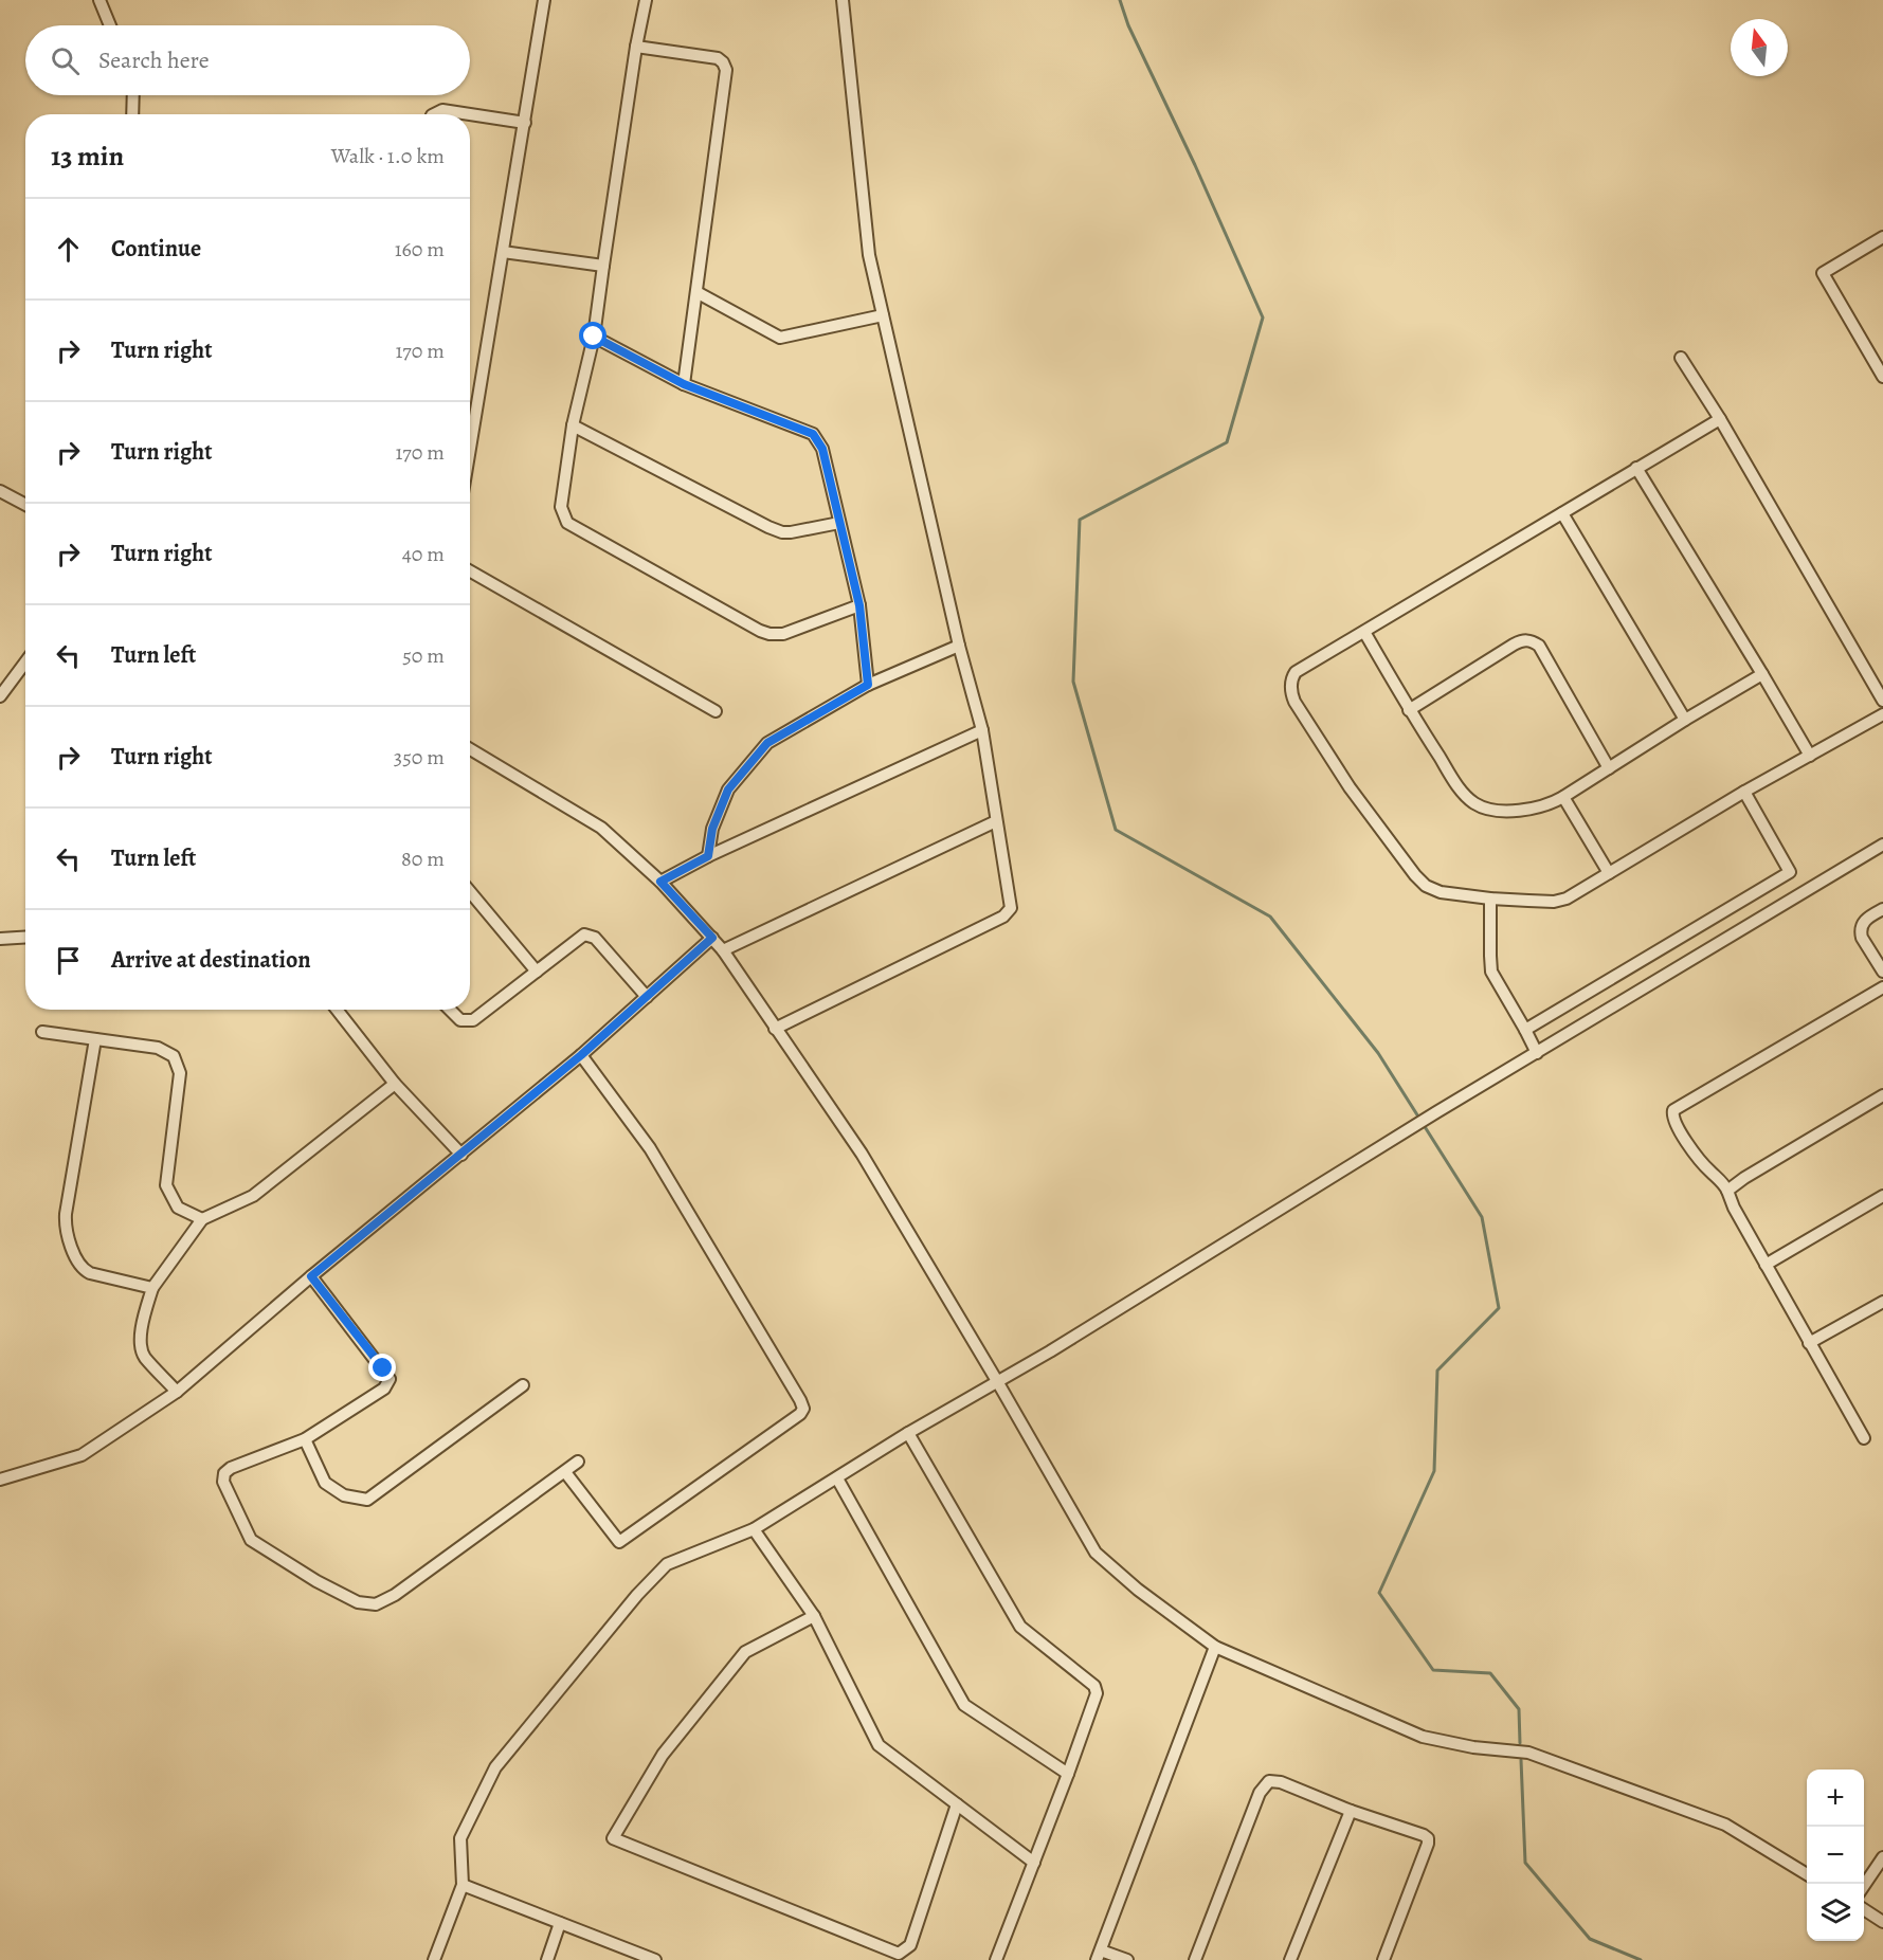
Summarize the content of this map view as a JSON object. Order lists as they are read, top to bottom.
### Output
{
  "north": "top",
  "page": {
    "search": "Search here",
    "heading": ["13 min", "Walk · 1.0 km"],
    "list": [
      ["Continue", "160 m"],
      ["Turn right", "170 m"],
      ["Turn right", "170 m"],
      ["Turn right", "40 m"],
      ["Turn left", "50 m"],
      ["Turn right", "350 m"],
      ["Turn left", "80 m"],
      "Arrive at destination"
    ],
    "map_buttons": ["+", "−"]
  }
}
